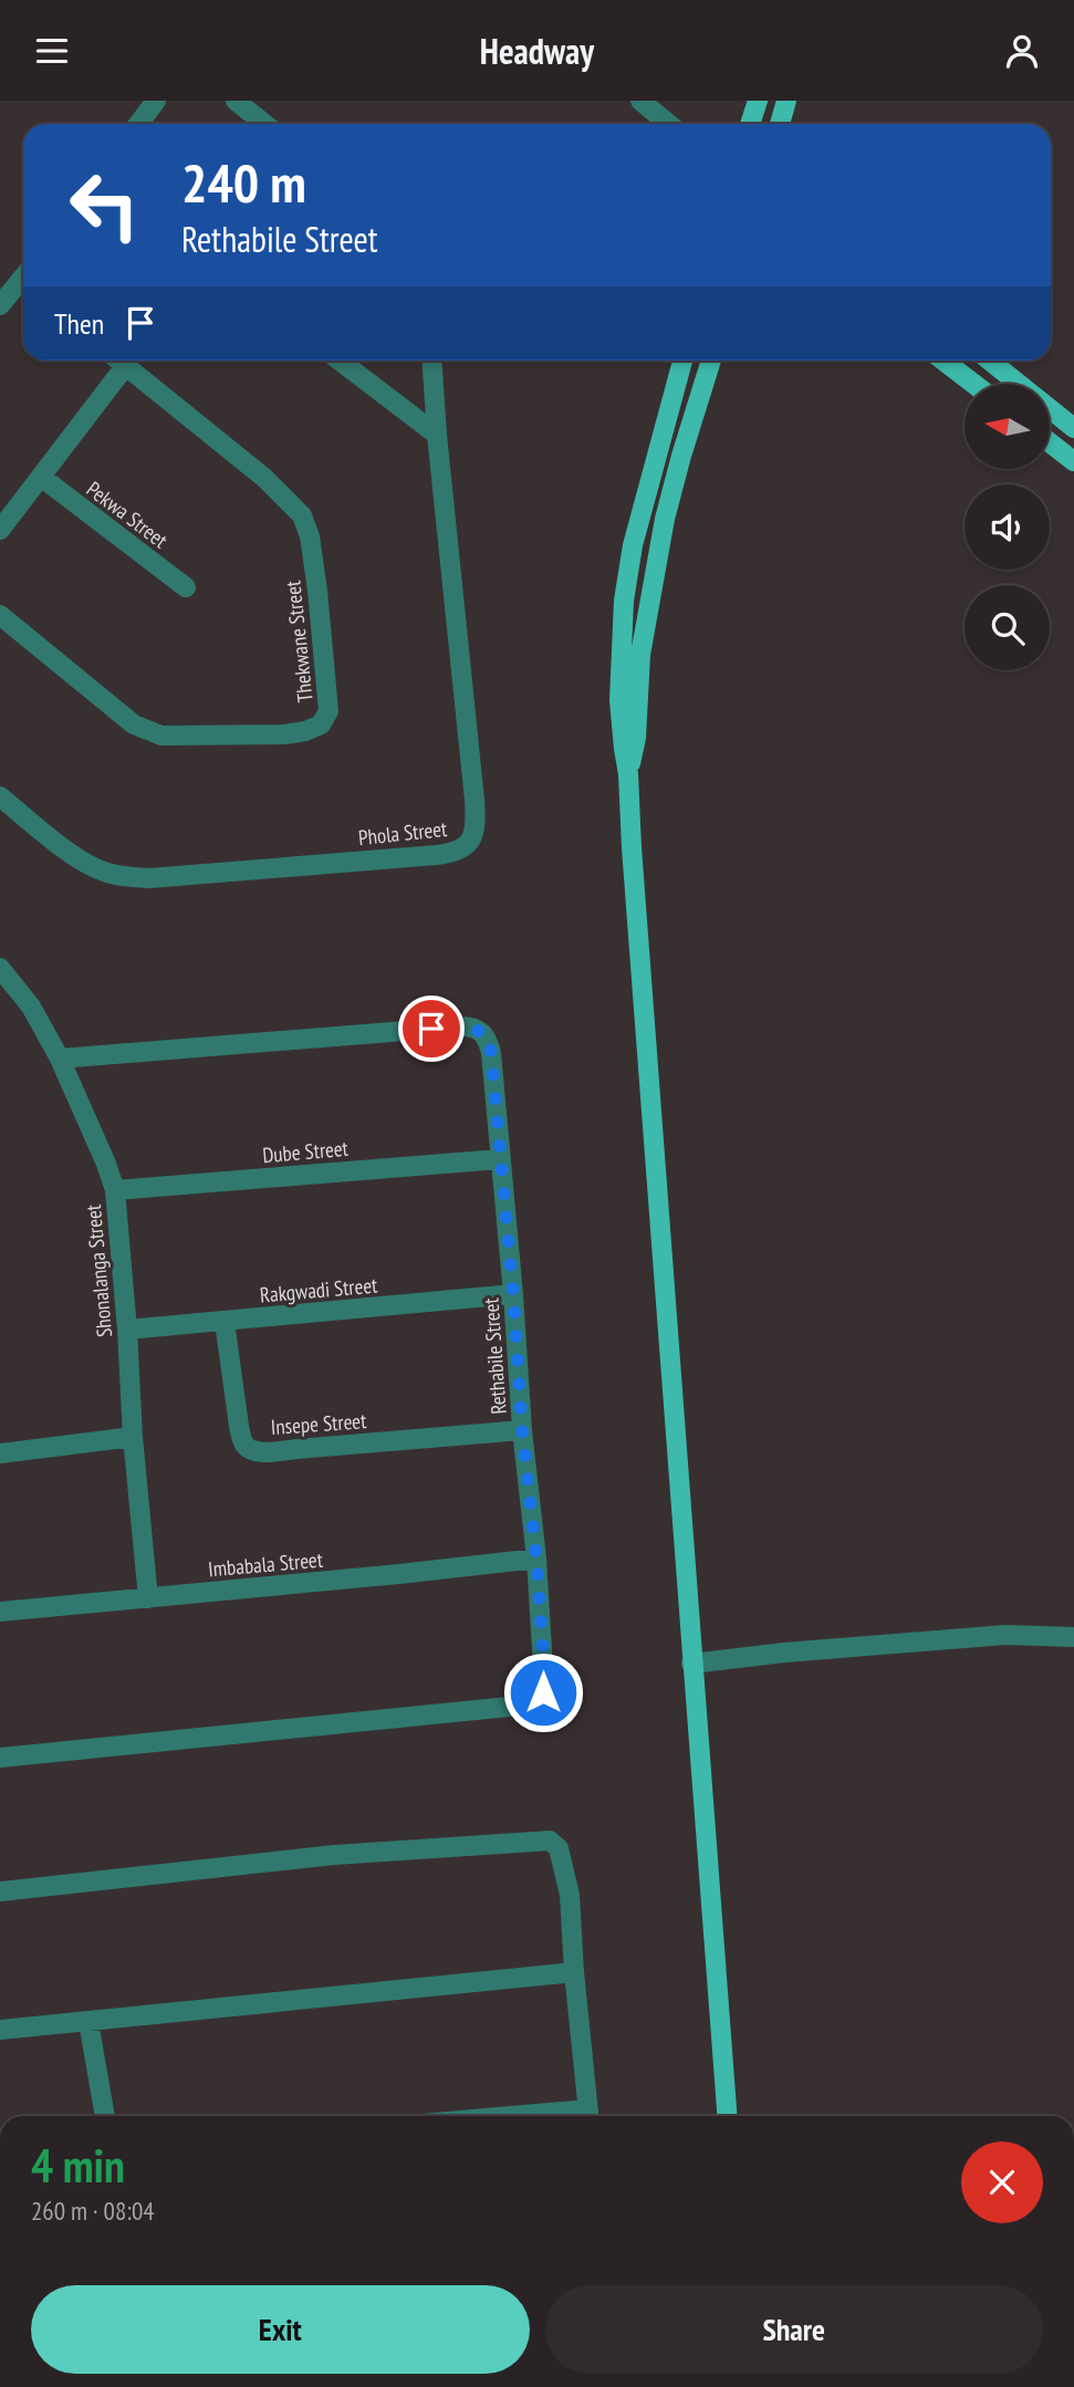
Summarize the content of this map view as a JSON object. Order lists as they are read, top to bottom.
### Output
{
  "streets": {
    "street": [
      "Pekwa Street",
      "Thekwane Street",
      "Phola Street",
      "Dube Street",
      "Shonalanga Street",
      "Rakgwadi Street",
      "Rethabile Street",
      "Insepe Street",
      "Imbabala Street"
    ]
  },
  "crossings": [
    ["Dube Street", "Shonalanga Street"],
    ["Dube Street", "Rethabile Street"],
    ["Shonalanga Street", "Rakgwadi Street"],
    ["Shonalanga Street", "Rethabile Street"],
    ["Shonalanga Street", "Imbabala Street"],
    ["Rakgwadi Street", "Rethabile Street"],
    ["Rakgwadi Street", "Insepe Street"],
    ["Rethabile Street", "Insepe Street"],
    ["Rethabile Street", "Imbabala Street"]
  ],
  "north": "left",
  "page": {
    "header": "Headway",
    "turn": ["240 m", "Rethabile Street"],
    "then": "Then",
    "heading": ["4 min", "260 m · 08:04"],
    "buttons": ["Exit", "Share"]
  }
}
